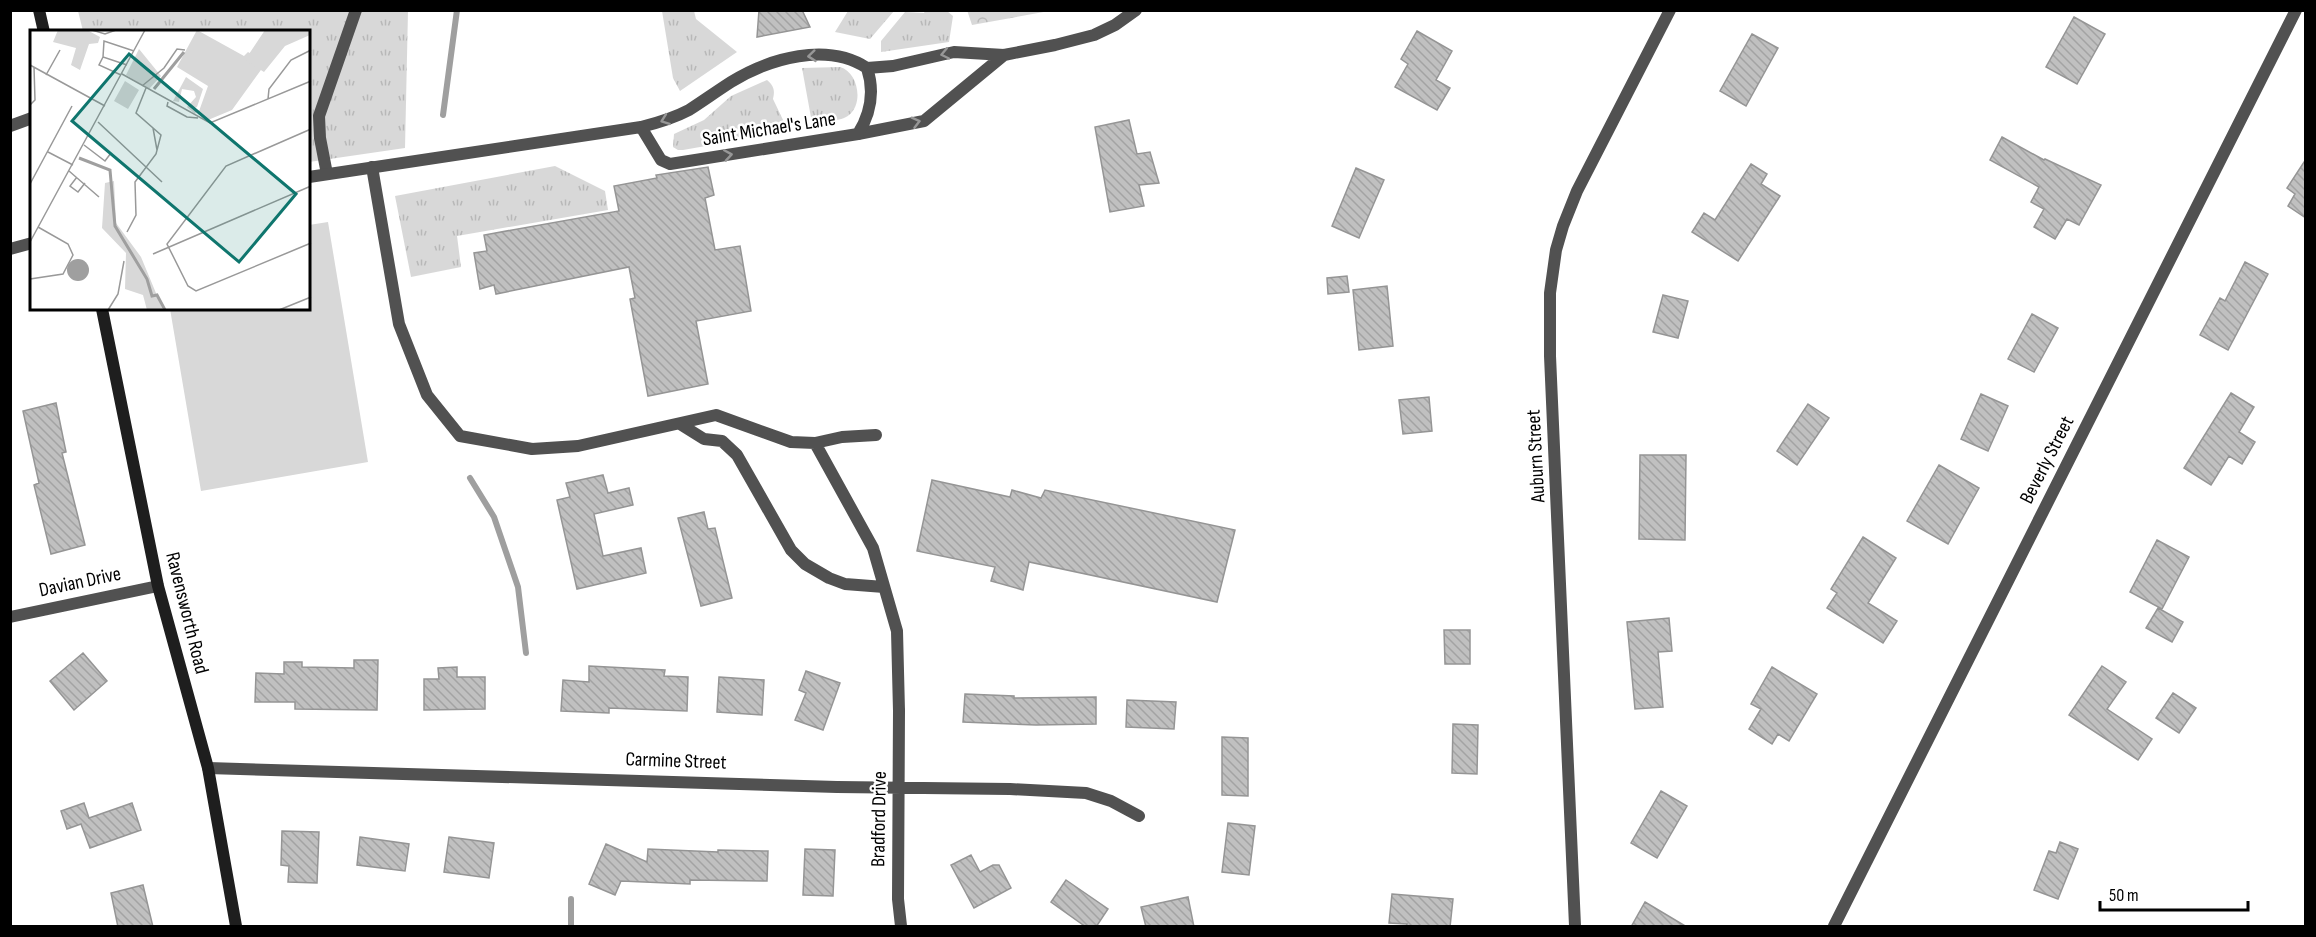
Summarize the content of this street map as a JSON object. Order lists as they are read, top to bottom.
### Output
{
  "streets": {
    "main road": ["Ravensworth Road"],
    "street": [
      "Saint Michael's Lane",
      "Auburn Street",
      "Beverly Street",
      "Davian Drive",
      "Carmine Street",
      "Bradford Drive"
    ]
  },
  "crossings": [
    ["Davian Drive", "Ravensworth Road"],
    ["Ravensworth Road", "Carmine Street"],
    ["Carmine Street", "Bradford Drive"]
  ],
  "scale_bar": "50 m"
}
